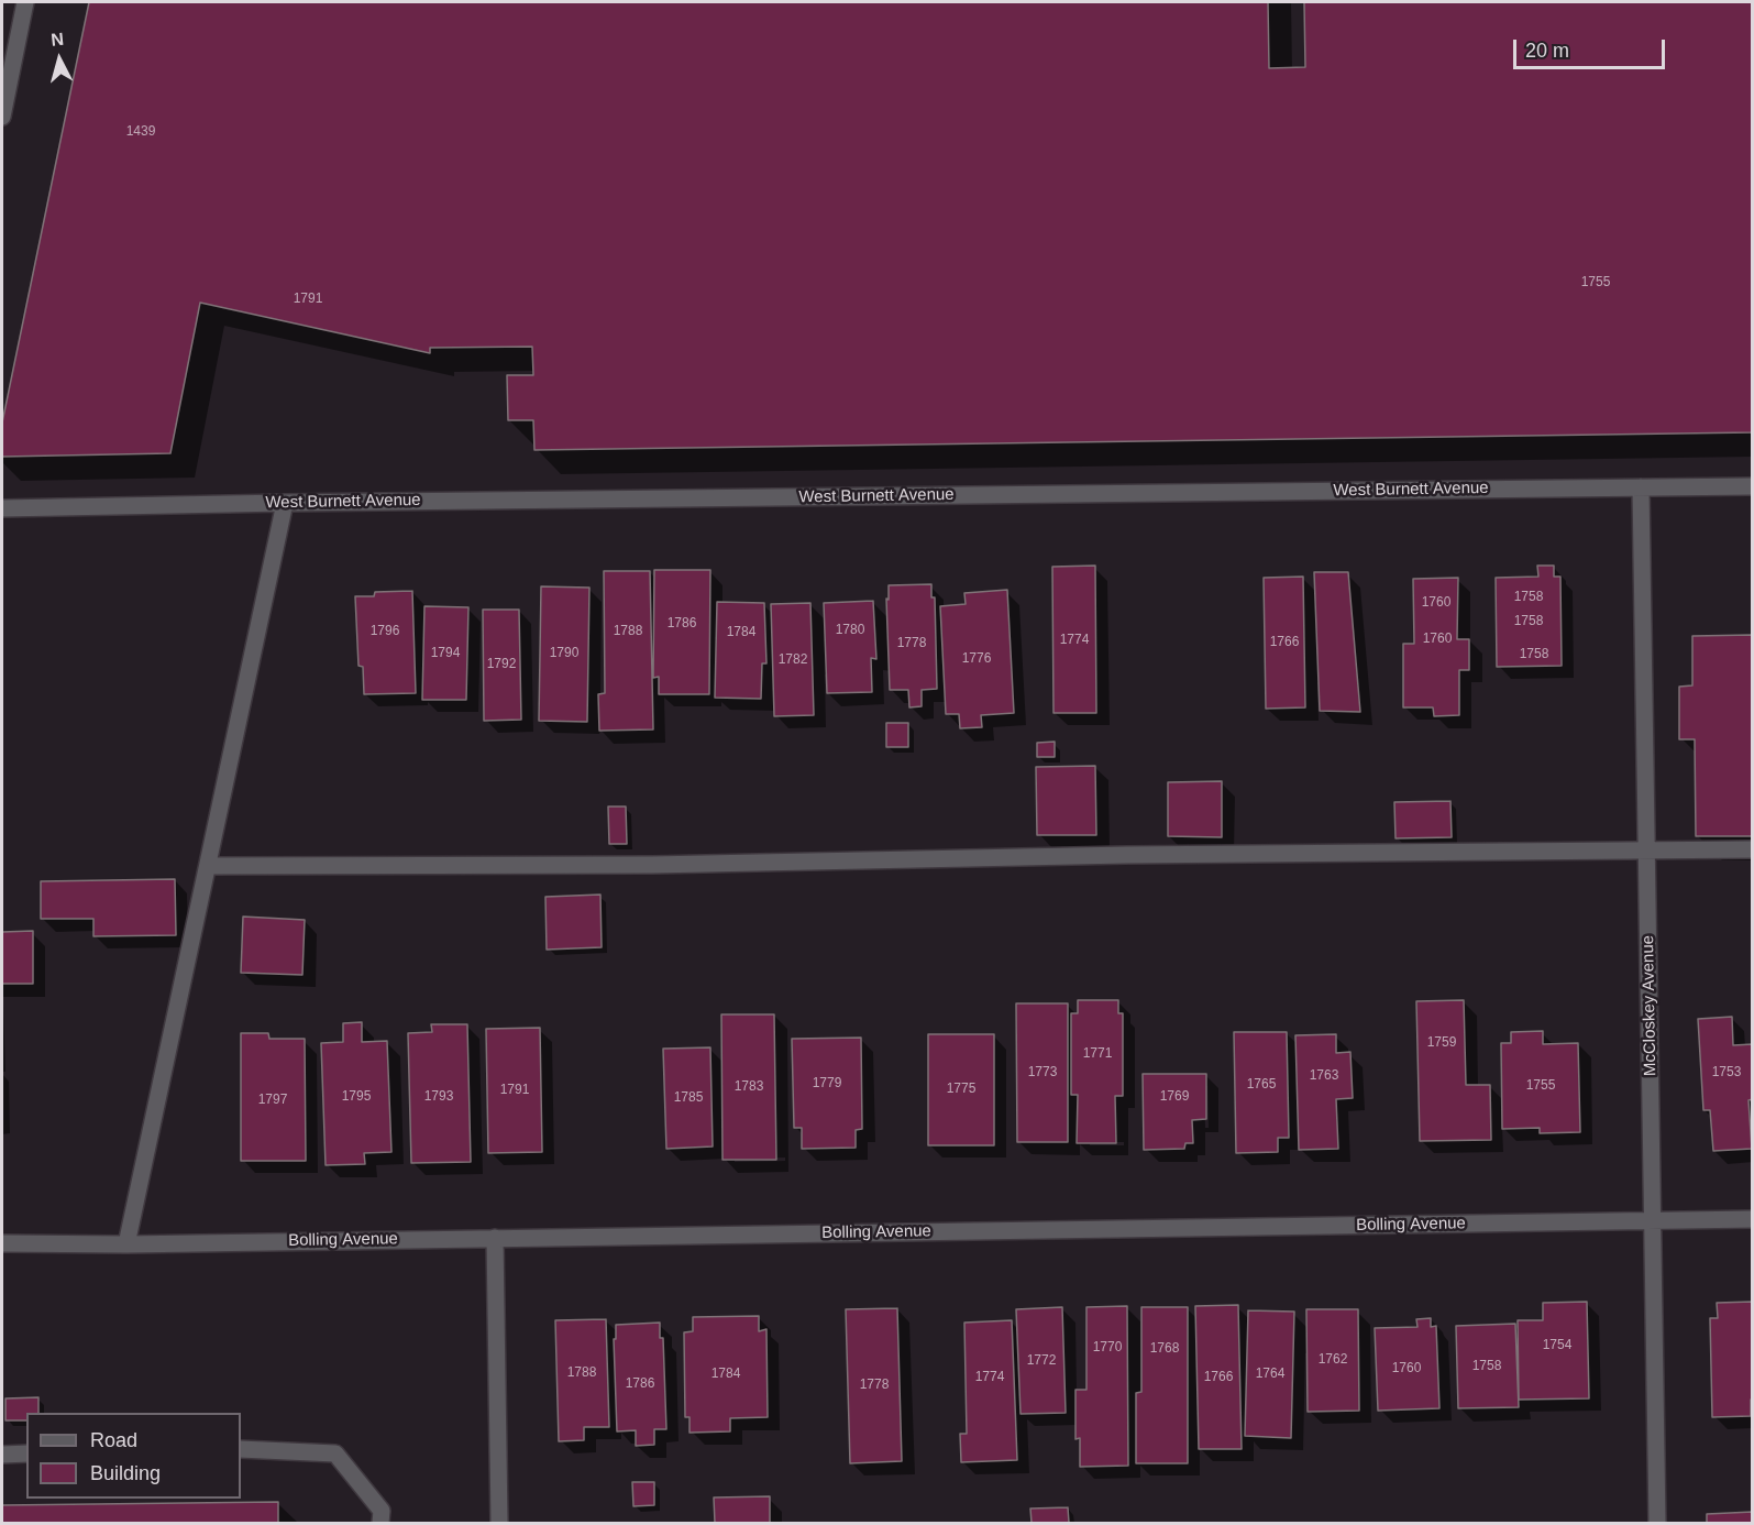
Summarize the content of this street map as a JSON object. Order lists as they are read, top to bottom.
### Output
{
  "streets": {
    "street": ["West Burnett Avenue", "McCloskey Avenue", "Bolling Avenue"]
  },
  "crossings": [
    ["West Burnett Avenue", "McCloskey Avenue"],
    ["McCloskey Avenue", "Bolling Avenue"]
  ],
  "house_numbers": [
    "1439",
    "1755",
    "1791",
    "1758",
    "1760",
    "1758",
    "1786",
    "1780",
    "1796",
    "1788",
    "1784",
    "1760",
    "1774",
    "1766",
    "1778",
    "1794",
    "1790",
    "1758",
    "1776",
    "1782",
    "1792",
    "1759",
    "1771",
    "1773",
    "1753",
    "1763",
    "1779",
    "1765",
    "1755",
    "1783",
    "1775",
    "1791",
    "1795",
    "1793",
    "1769",
    "1785",
    "1797",
    "1754",
    "1770",
    "1768",
    "1762",
    "1772",
    "1758",
    "1760",
    "1788",
    "1784",
    "1764",
    "1774",
    "1766",
    "1786",
    "1778"
  ],
  "legend": ["Road", "Building"],
  "scale_bar": "20 m",
  "north": "top"
}
